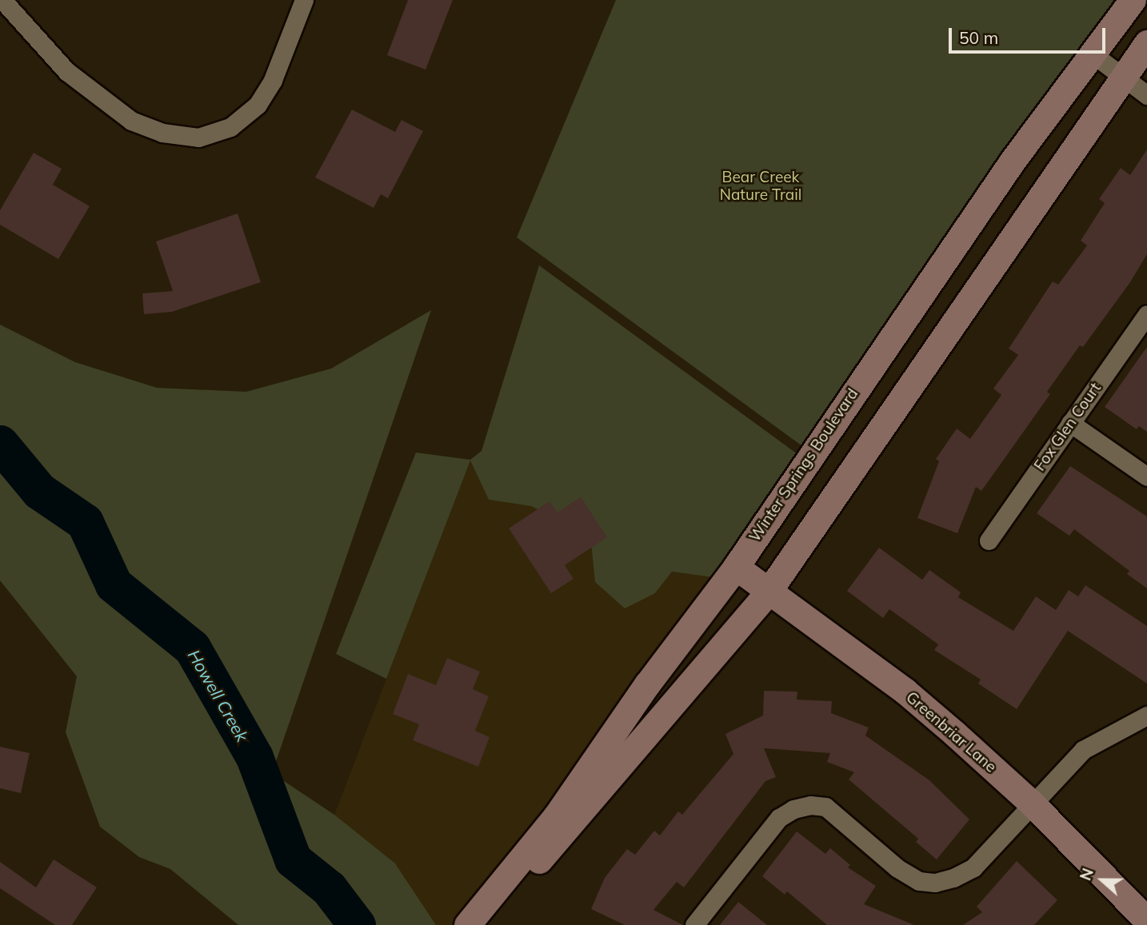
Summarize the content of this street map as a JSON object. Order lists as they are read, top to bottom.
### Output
{
  "streets": {
    "street": ["Fox Glen Court", "Winter Springs Boulevard", "Greenbriar Lane"]
  },
  "crossings": [
    ["Winter Springs Boulevard", "Greenbriar Lane"]
  ],
  "water": ["Howell Creek"],
  "parks": ["Bear Creek Nature Trail"],
  "scale_bar": "50 m",
  "north": "left"
}
